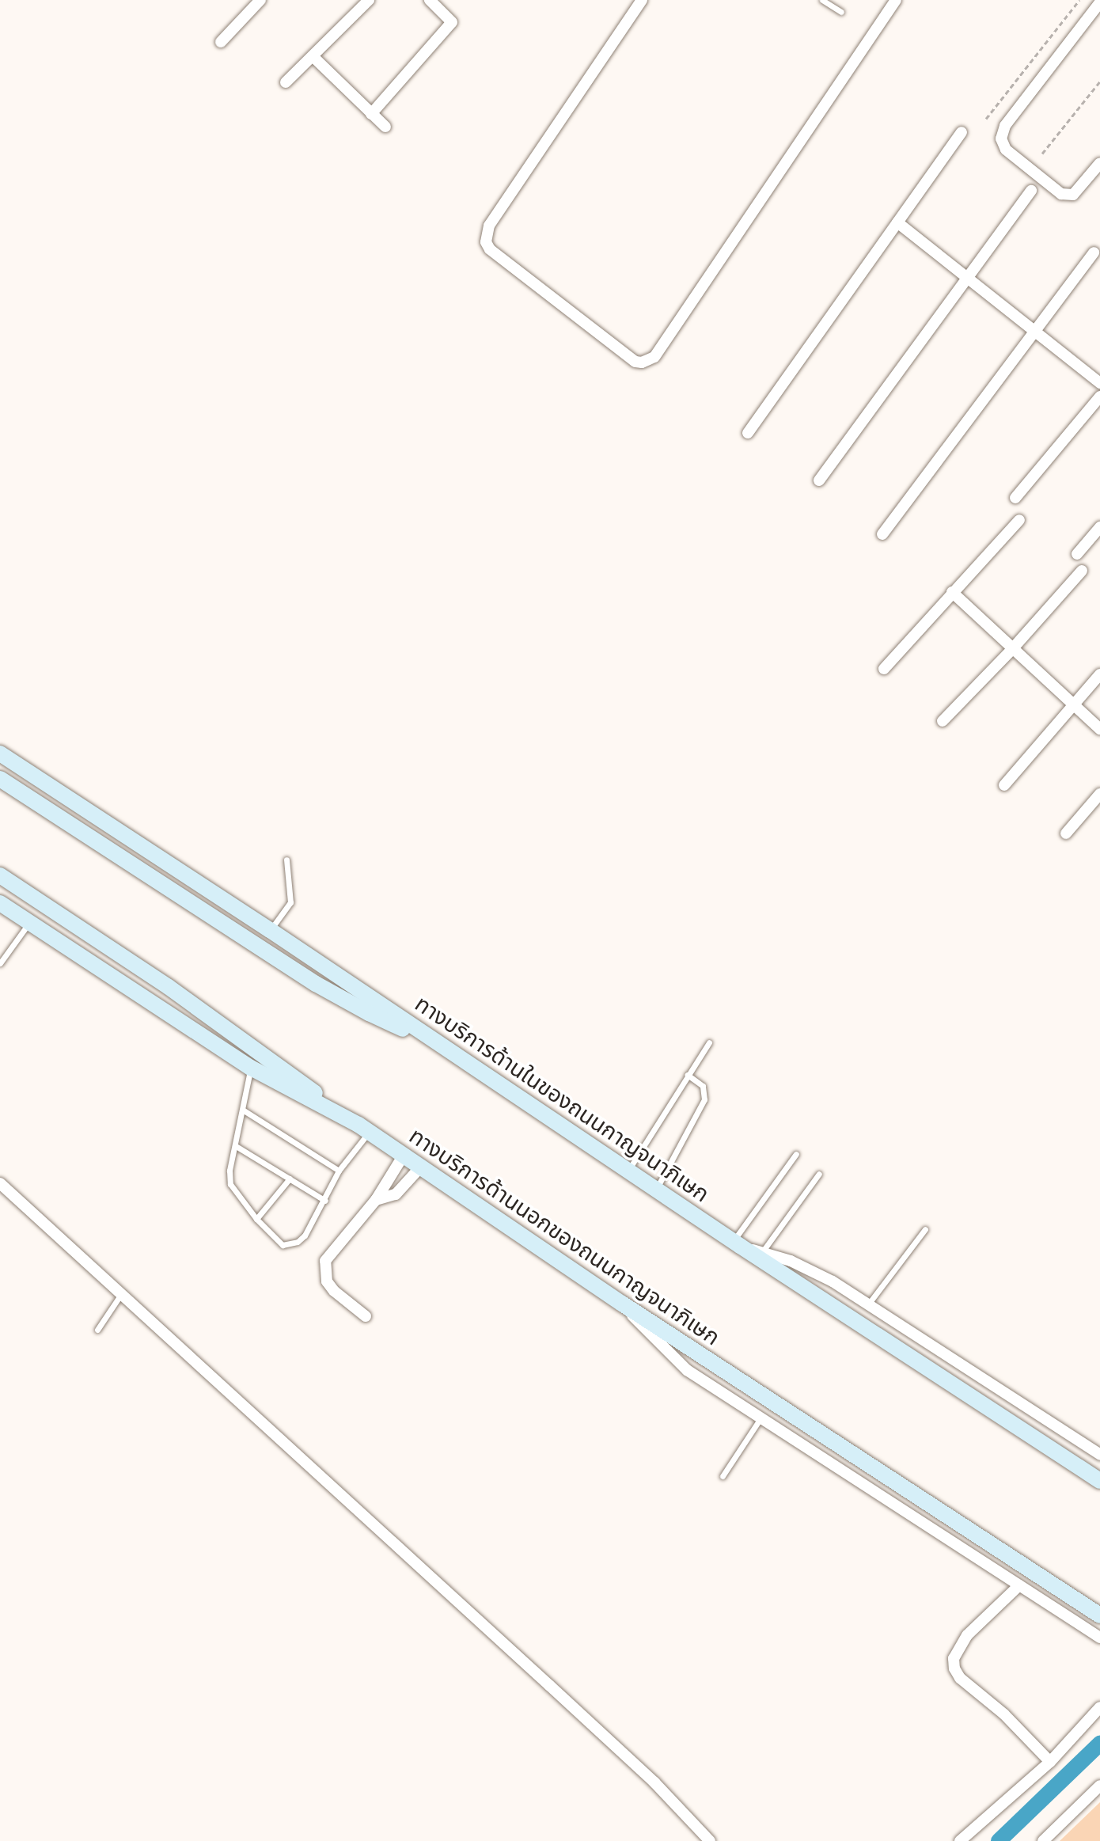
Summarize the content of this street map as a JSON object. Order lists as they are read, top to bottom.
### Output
{
  "streets": {
    "main road": ["ทางบริการด้านในของถนนกาญจนาภิเษก", "ทางบริการด้านนอกของถนนกาญจนาภิเษก"]
  }
}
